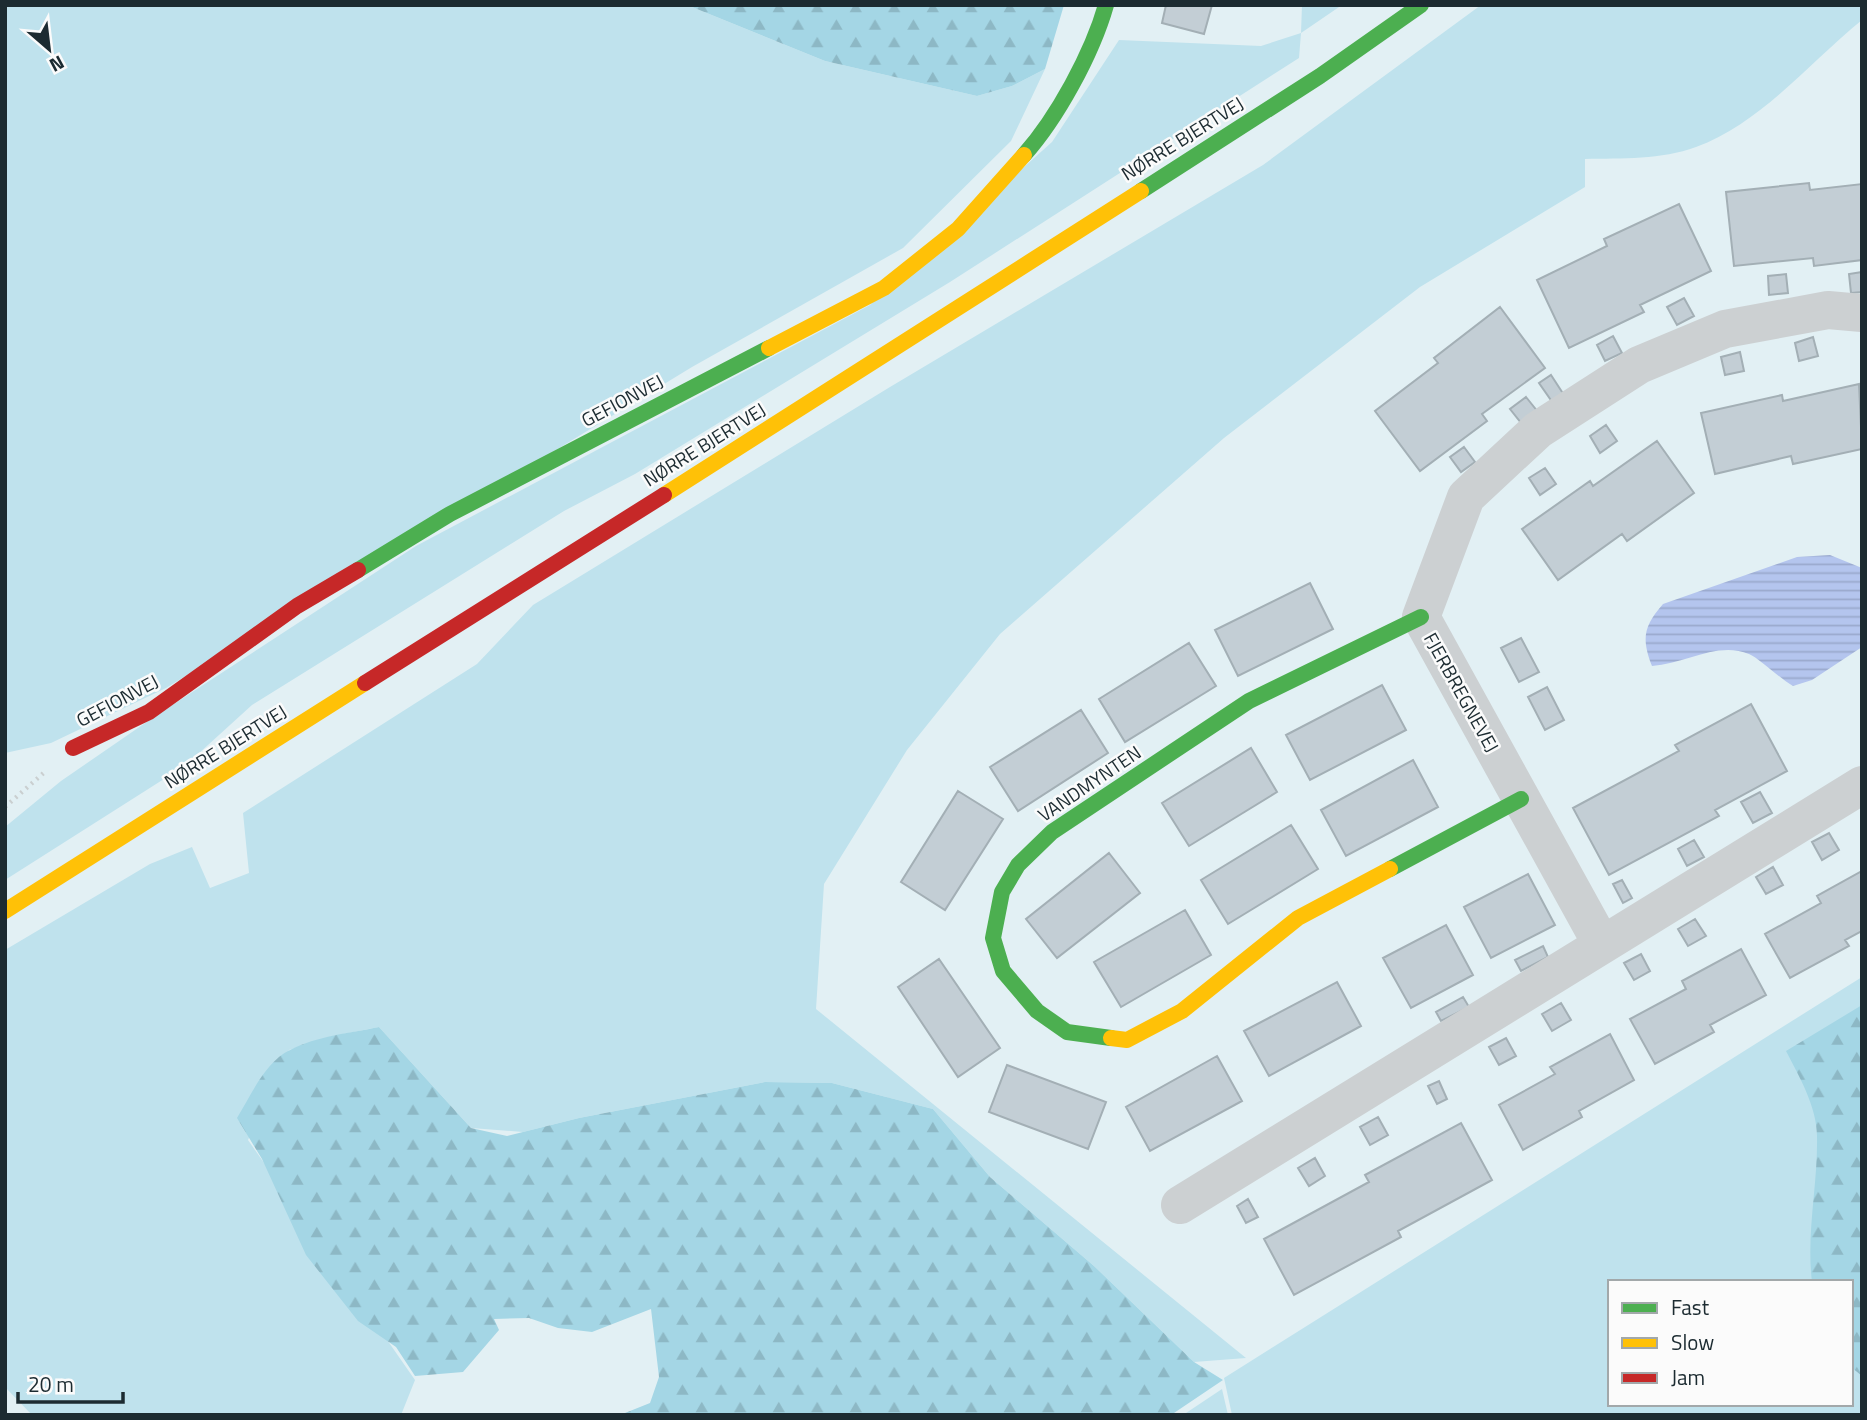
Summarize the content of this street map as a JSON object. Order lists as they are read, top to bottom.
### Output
{
  "streets": {
    "street": [
      "NØRRE BJERTVEJ",
      "GEFIONVEJ",
      "FJERBREGNEVEJ",
      "VANDMYNTEN"
    ]
  },
  "crossings": [
    ["FJERBREGNEVEJ", "VANDMYNTEN"]
  ],
  "legend": ["Fast", "Slow", "Jam"],
  "scale_bar": "20 m",
  "north": "bottom right"
}
